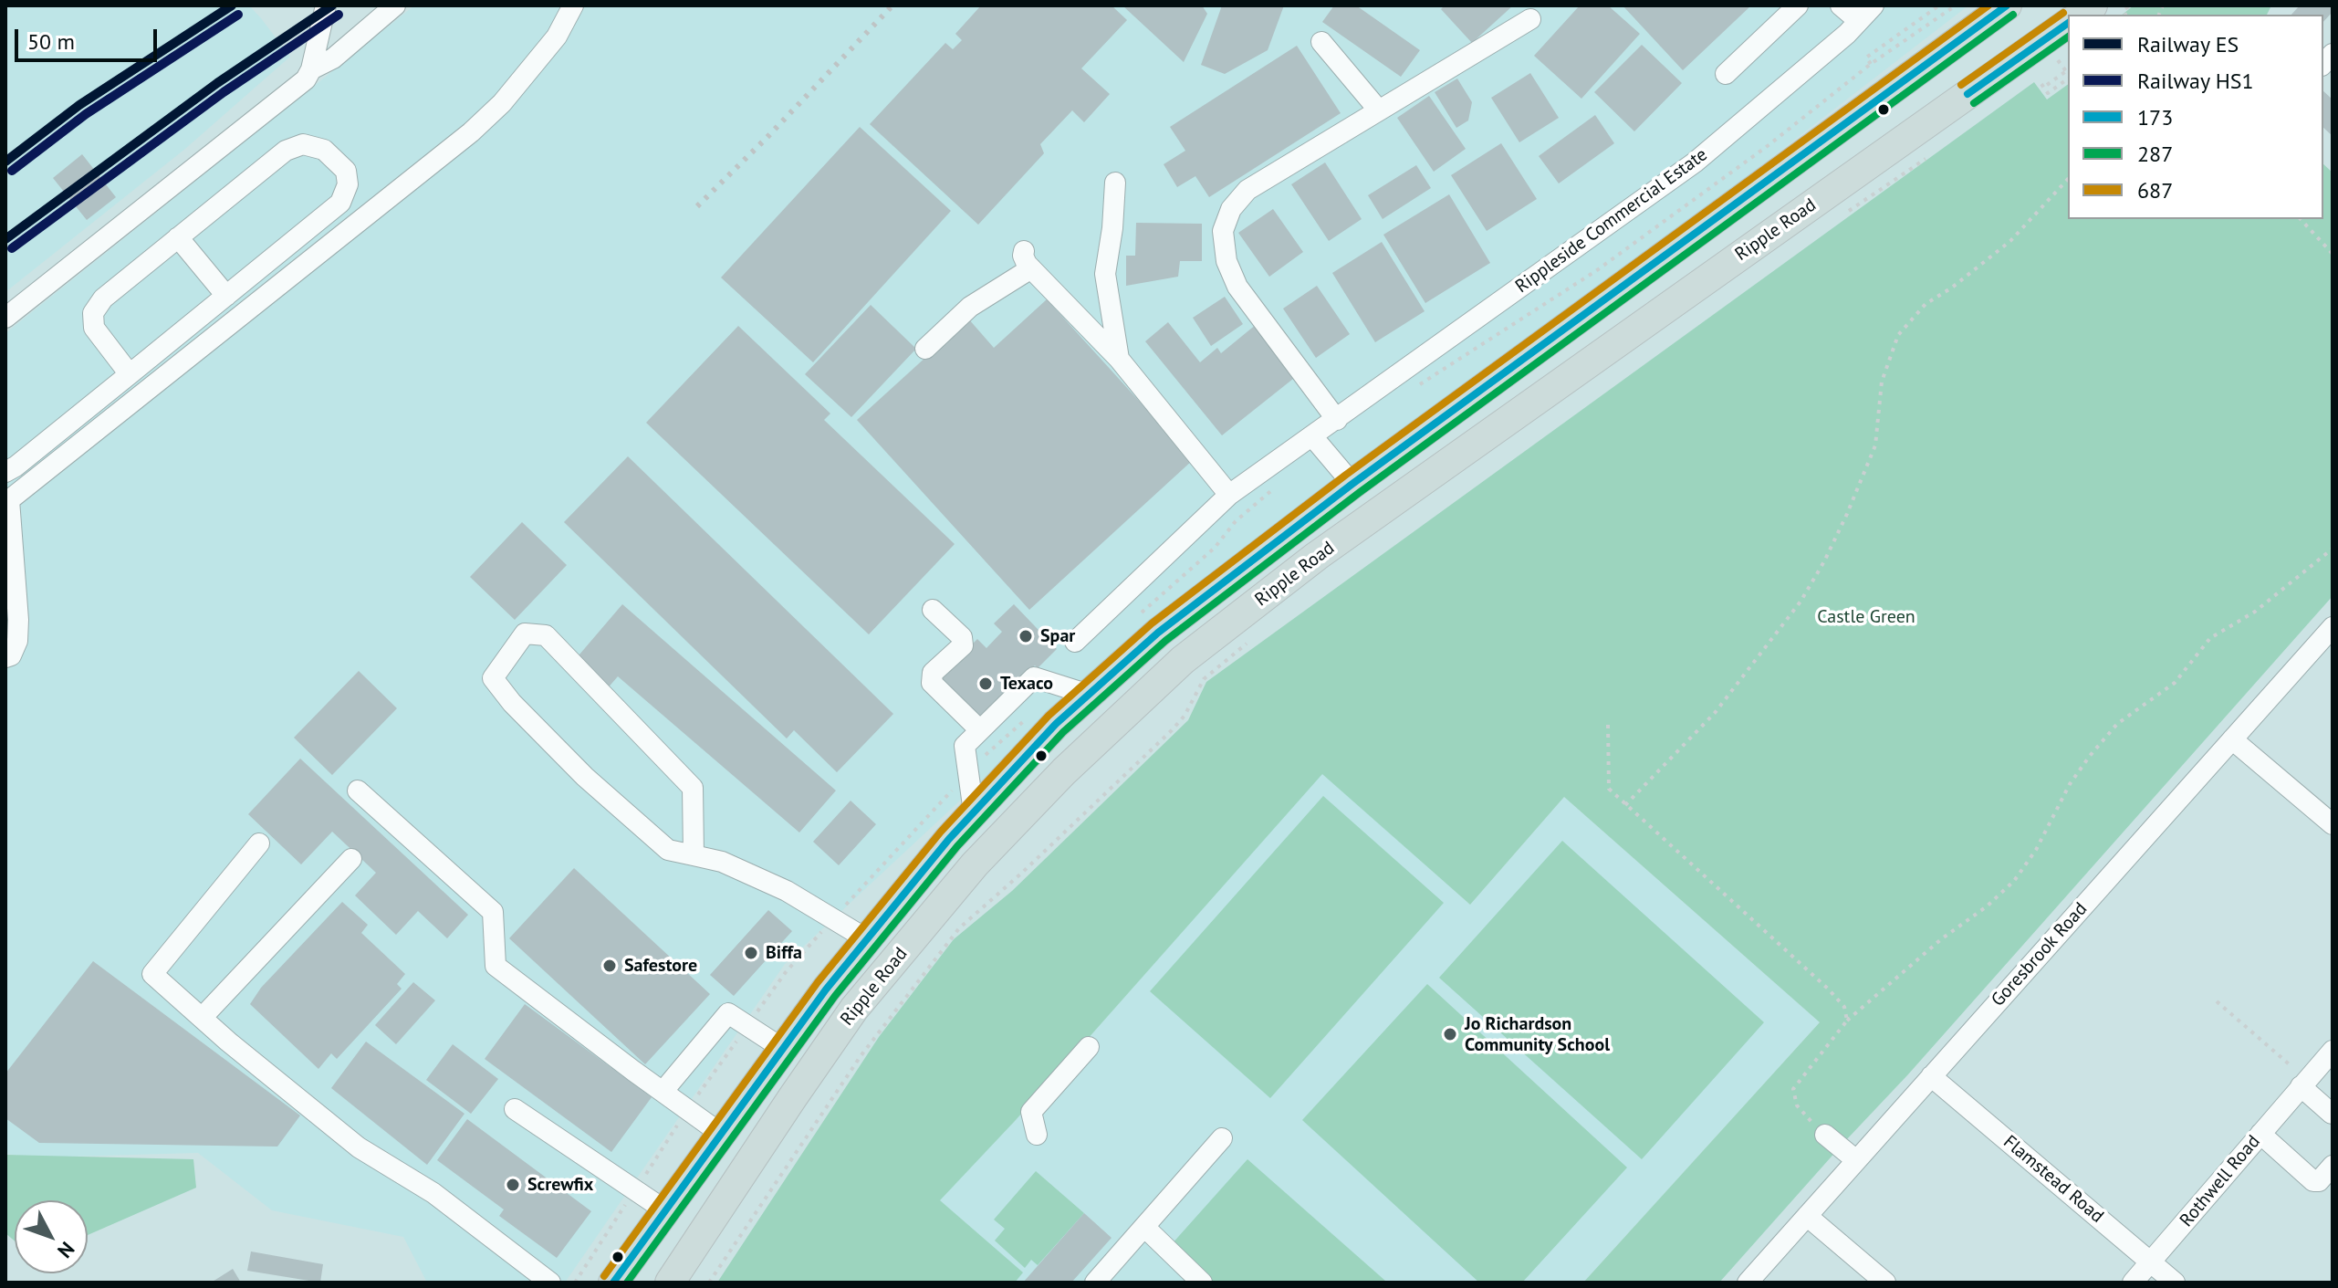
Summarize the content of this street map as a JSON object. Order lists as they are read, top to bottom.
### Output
{
  "streets": {
    "highway": ["Ripple Road"],
    "street": [
      "Rippleside Commercial Estate",
      "Goresbrook Road",
      "Flamstead Road",
      "Rothwell Road"
    ]
  },
  "crossings": [
    ["Goresbrook Road", "Flamstead Road"],
    ["Flamstead Road", "Rothwell Road"]
  ],
  "parks": ["Castle Green"],
  "places": [
    "Spar",
    "Texaco",
    "Biffa",
    "Safestore",
    "Jo Richardson Community School",
    "Screwfix"
  ],
  "lines": [
    "rail line ES",
    "transit line 173",
    "transit line 687",
    "rail line HS1",
    "transit line 287"
  ],
  "legend": [
    "Railway ES",
    "Railway HS1",
    "173",
    "287",
    "687"
  ],
  "scale_bar": "50 m",
  "north": "bottom right"
}
